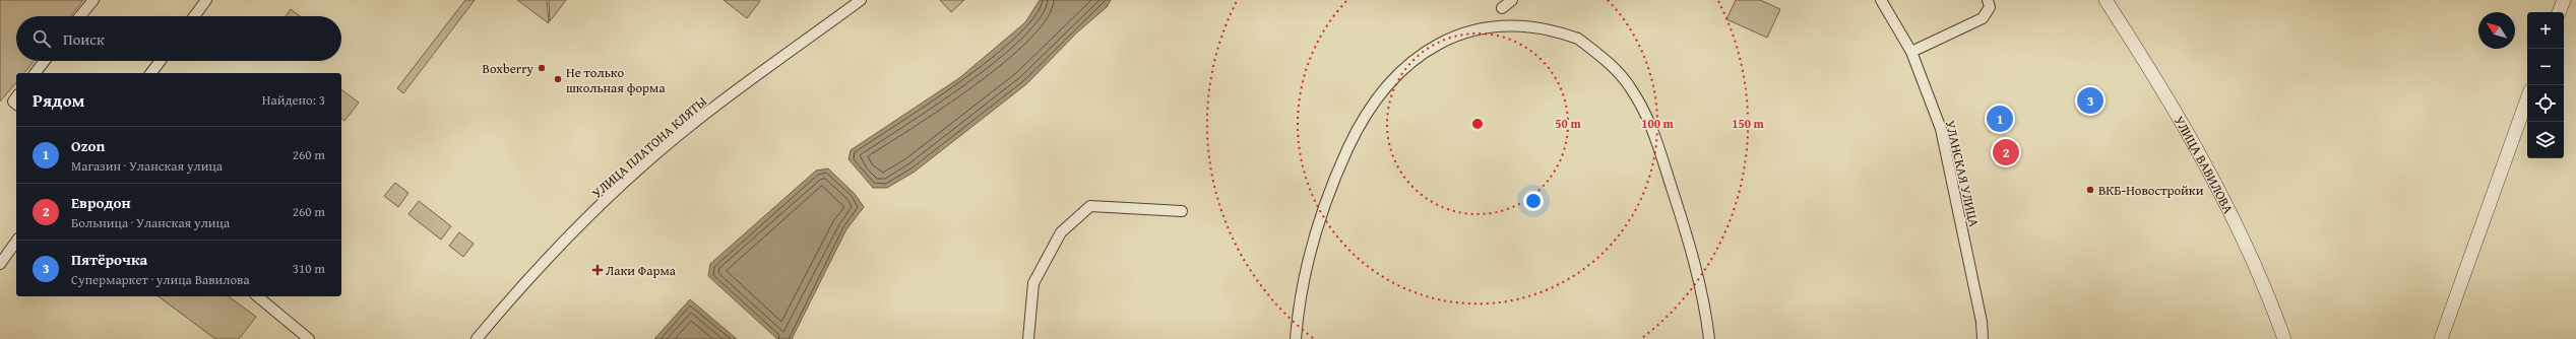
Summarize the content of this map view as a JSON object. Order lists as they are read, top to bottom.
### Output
{
  "streets": {
    "street": ["УЛИЦА ПЛАТОНА КЛЯТЫ", "УЛИЦА ВАВИЛОВА", "УЛАНСКАЯ УЛИЦА"]
  },
  "places": {
    "other": ["Boxberry", "Не только школьная форма", "ВКБ-Новостройки"],
    "health": ["Лаки Фарма"]
  },
  "north": "top left",
  "page": {
    "map_buttons": ["+", "−"],
    "search": "Поиск",
    "heading": ["Рядом", "Найдено: 3"],
    "pins": ["3", "1", "2"],
    "list": [
      {
        "mark": "1",
        "name": "Ozon",
        "note": "Магазин · Уланская улица",
        "value": "260 m"
      },
      {
        "mark": "2",
        "name": "Евродон",
        "note": "Больница · Уланская улица",
        "value": "260 m"
      },
      {
        "mark": "3",
        "name": "Пятёрочка",
        "note": "Супермаркет · улица Вавилова",
        "value": "310 m"
      }
    ]
  },
  "rings": ["50 m", "100 m", "150 m"]
}
